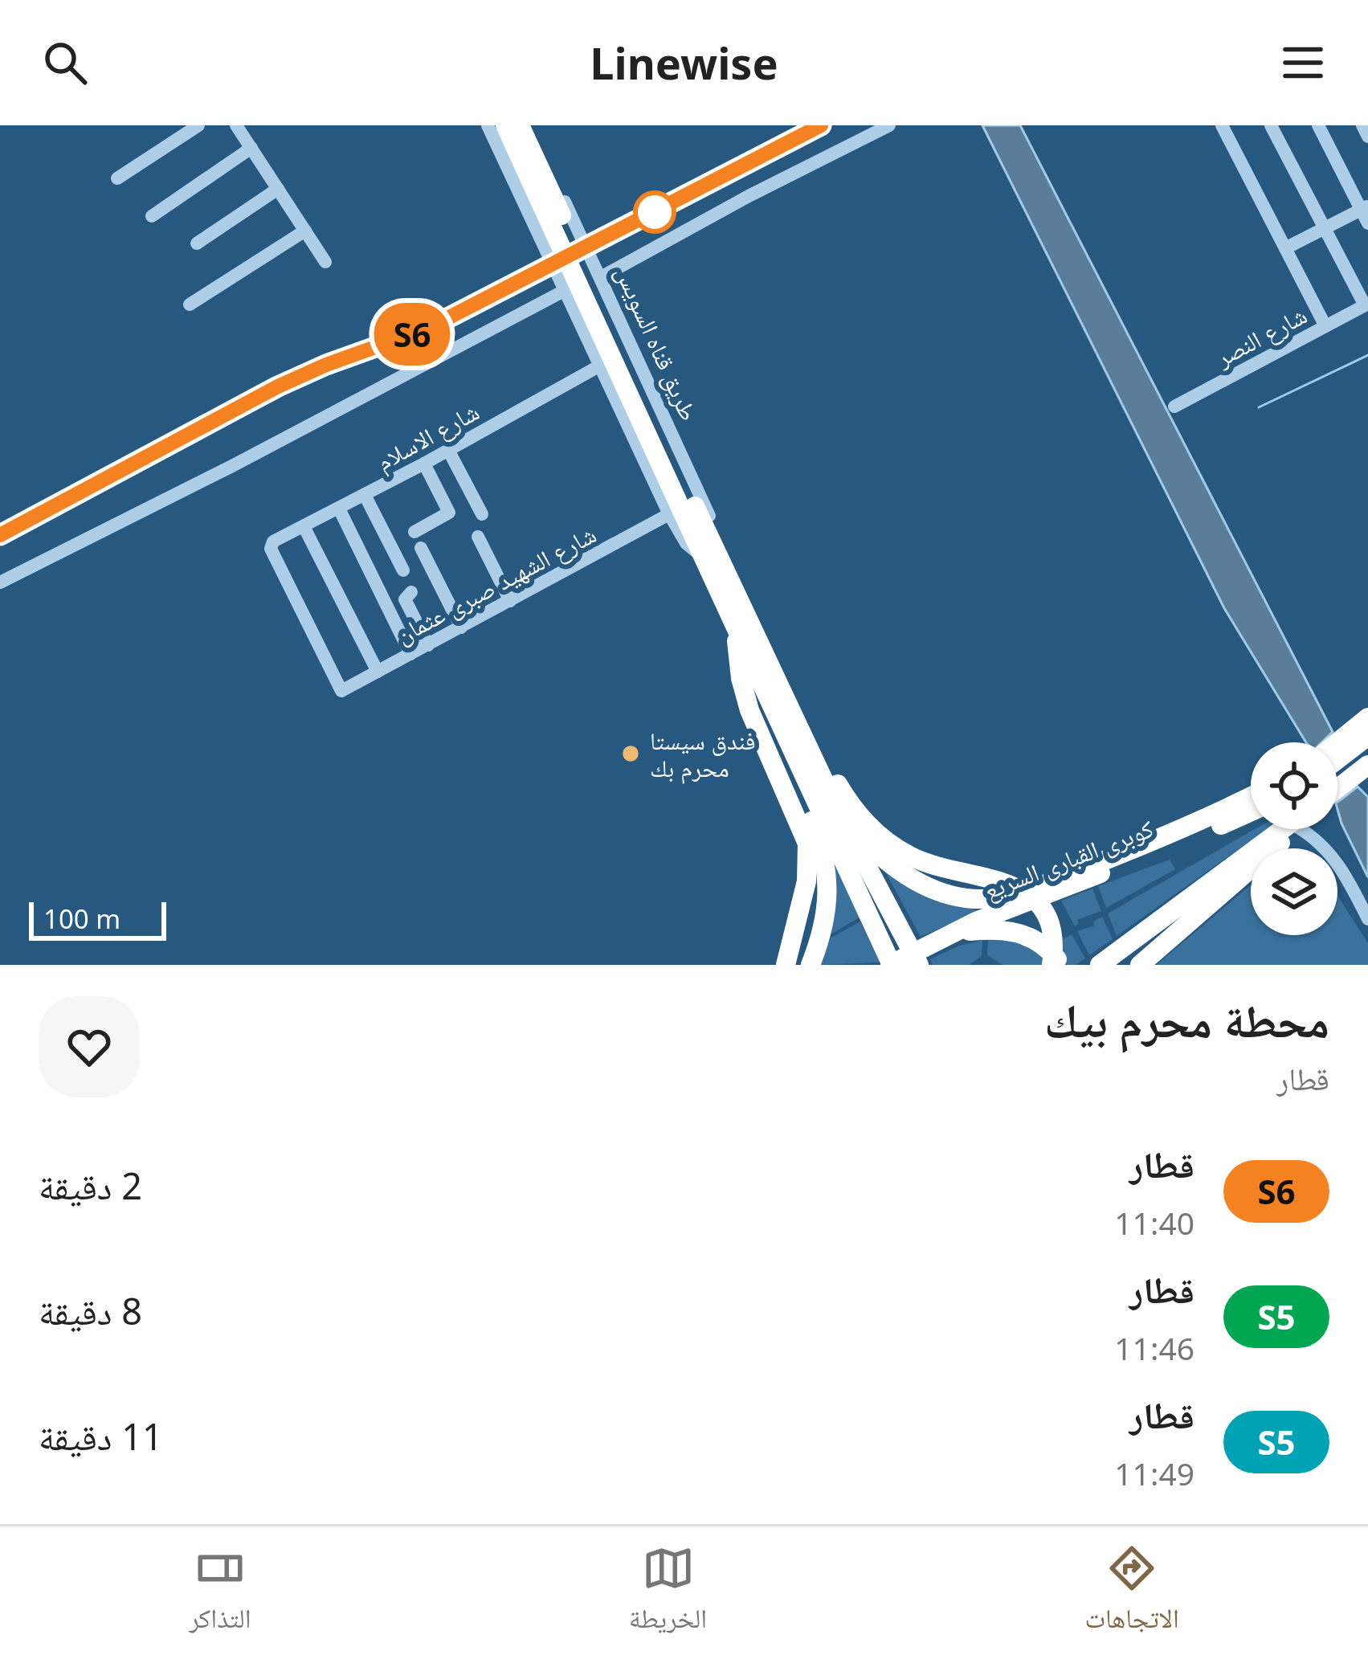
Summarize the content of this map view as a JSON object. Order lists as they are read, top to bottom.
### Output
{
  "streets": {
    "highway": ["طريق قناه السويس", "كوبرى القبارى السريع"],
    "street": ["شارع النصر", "شارع الاسلام", "شارع الشهيد صبرى عثمان"]
  },
  "crossings": [
    ["طريق قناه السويس", "شارع الاسلام"],
    ["طريق قناه السويس", "شارع الشهيد صبرى عثمان"],
    ["طريق قناه السويس", "كوبرى القبارى السريع"],
    ["شارع الاسلام", "شارع الشهيد صبرى عثمان"]
  ],
  "places": ["فندق سيستا محرم بك"],
  "scale_bar": "100 m",
  "page": {
    "header": "Linewise",
    "on_map": "S6",
    "scale": "100 m",
    "heading": ["محطة محرم بيك", "قطار"],
    "list": [
      {
        "mark": "S6",
        "name": "قطار",
        "note": "11:40",
        "value": "2 دقيقة"
      },
      {
        "mark": "S5",
        "name": "قطار",
        "note": "11:46",
        "value": "8 دقيقة"
      },
      {
        "mark": "S5",
        "name": "قطار",
        "note": "11:49",
        "value": "11 دقيقة"
      }
    ],
    "tabs": ["الاتجاهات", "الخريطة", "التذاكر"]
  }
}
